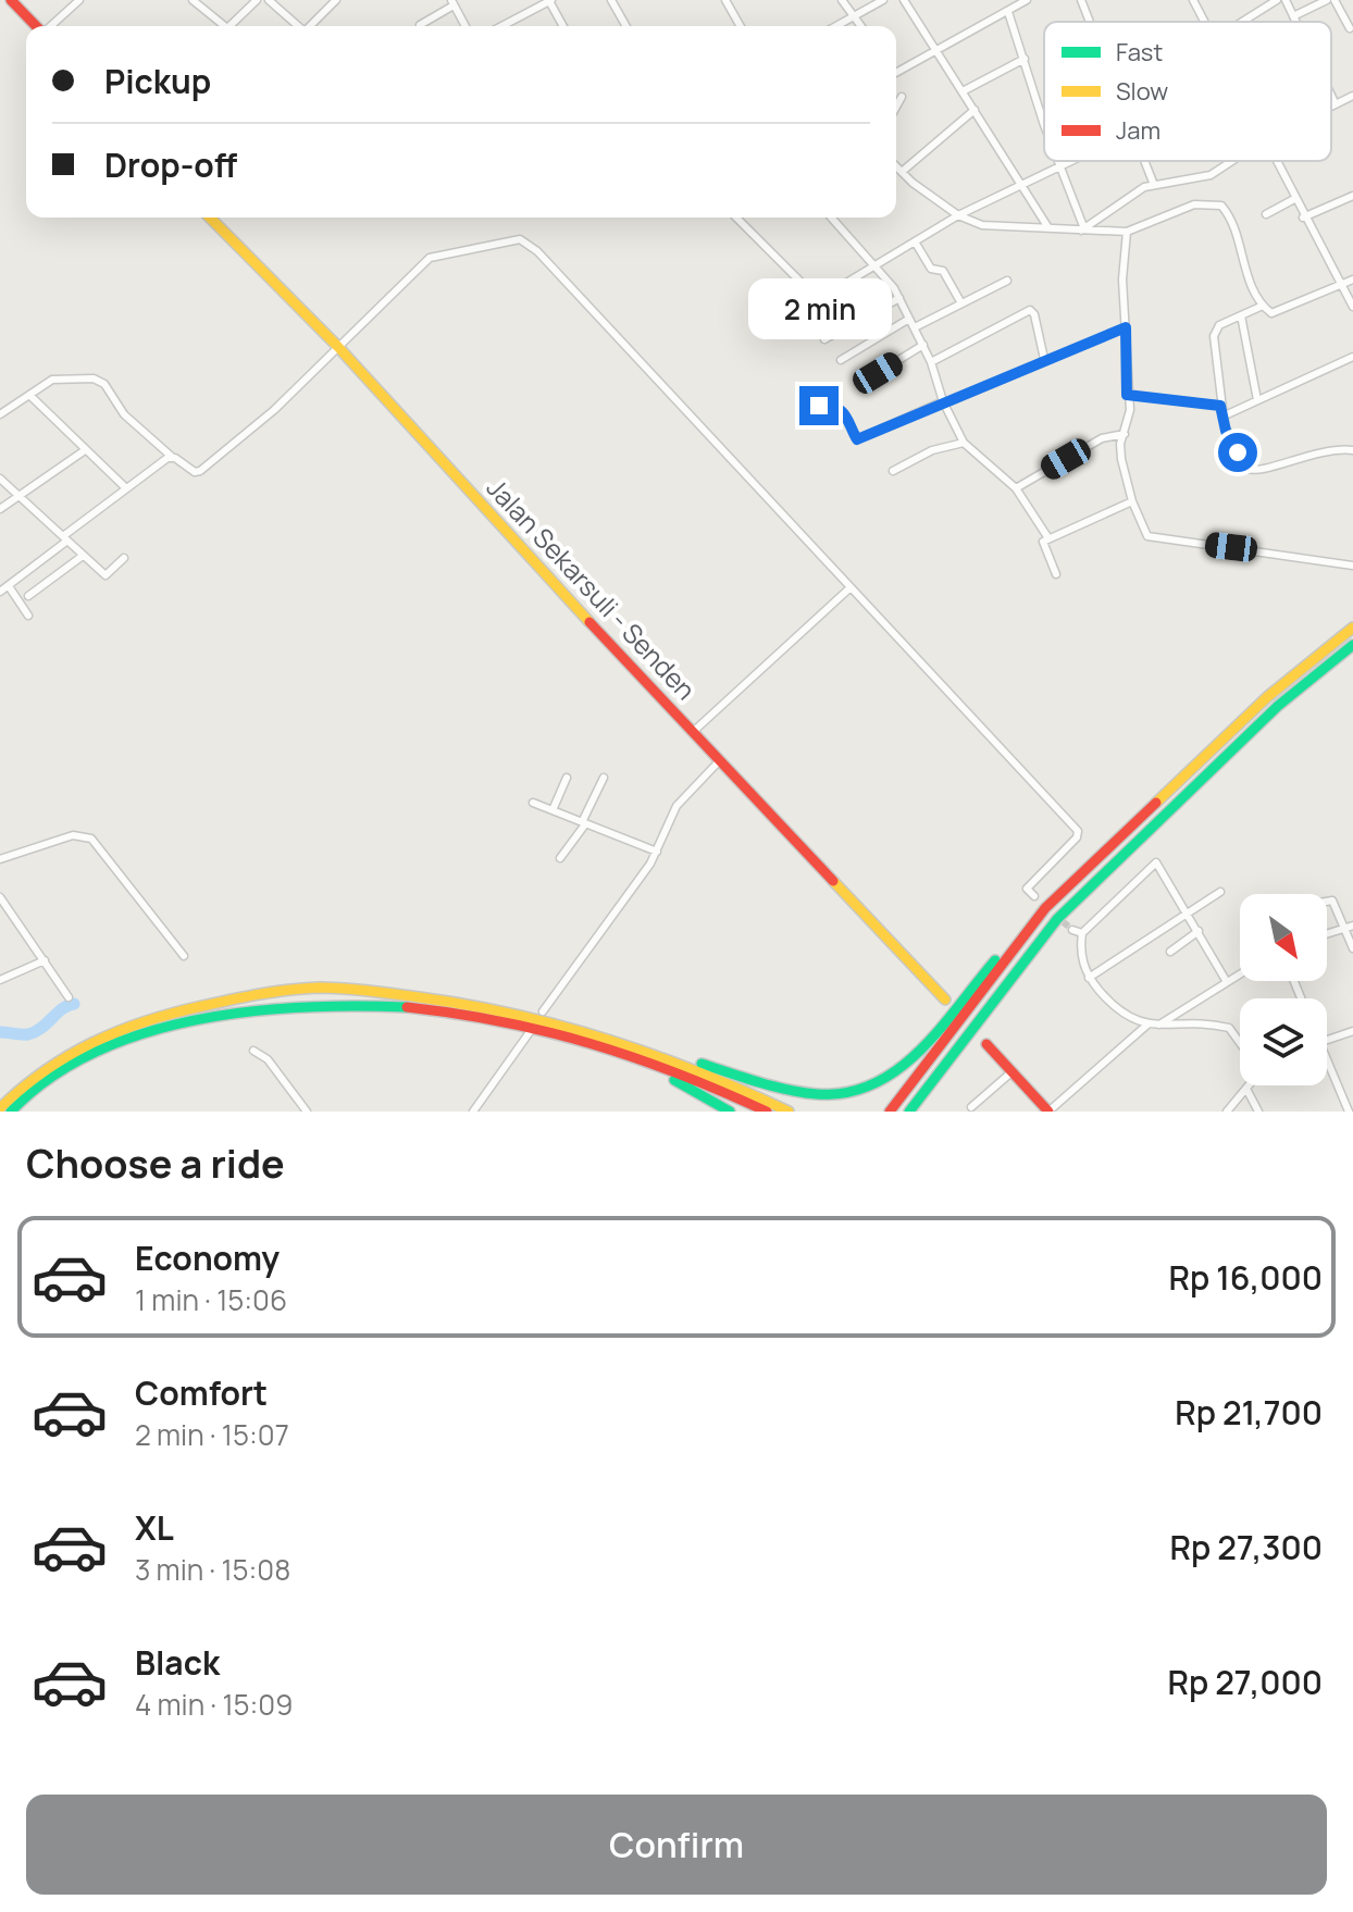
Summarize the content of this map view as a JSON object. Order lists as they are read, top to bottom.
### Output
{
  "streets": {
    "main road": ["Jalan Sekarsuli - Senden"]
  },
  "legend": ["Fast", "Slow", "Jam"],
  "north": "bottom right",
  "page": {
    "banner": ["Pickup", "Drop-off"],
    "bubble": "2 min",
    "heading": "Choose a ride",
    "list": [
      {
        "name": "Economy",
        "note": "1 min · 15:06",
        "value": "Rp 16,000"
      },
      {
        "name": "Comfort",
        "note": "2 min · 15:07",
        "value": "Rp 21,700"
      },
      {
        "name": "XL",
        "note": "3 min · 15:08",
        "value": "Rp 27,300"
      },
      {
        "name": "Black",
        "note": "4 min · 15:09",
        "value": "Rp 27,000"
      }
    ],
    "buttons": "Confirm"
  }
}
